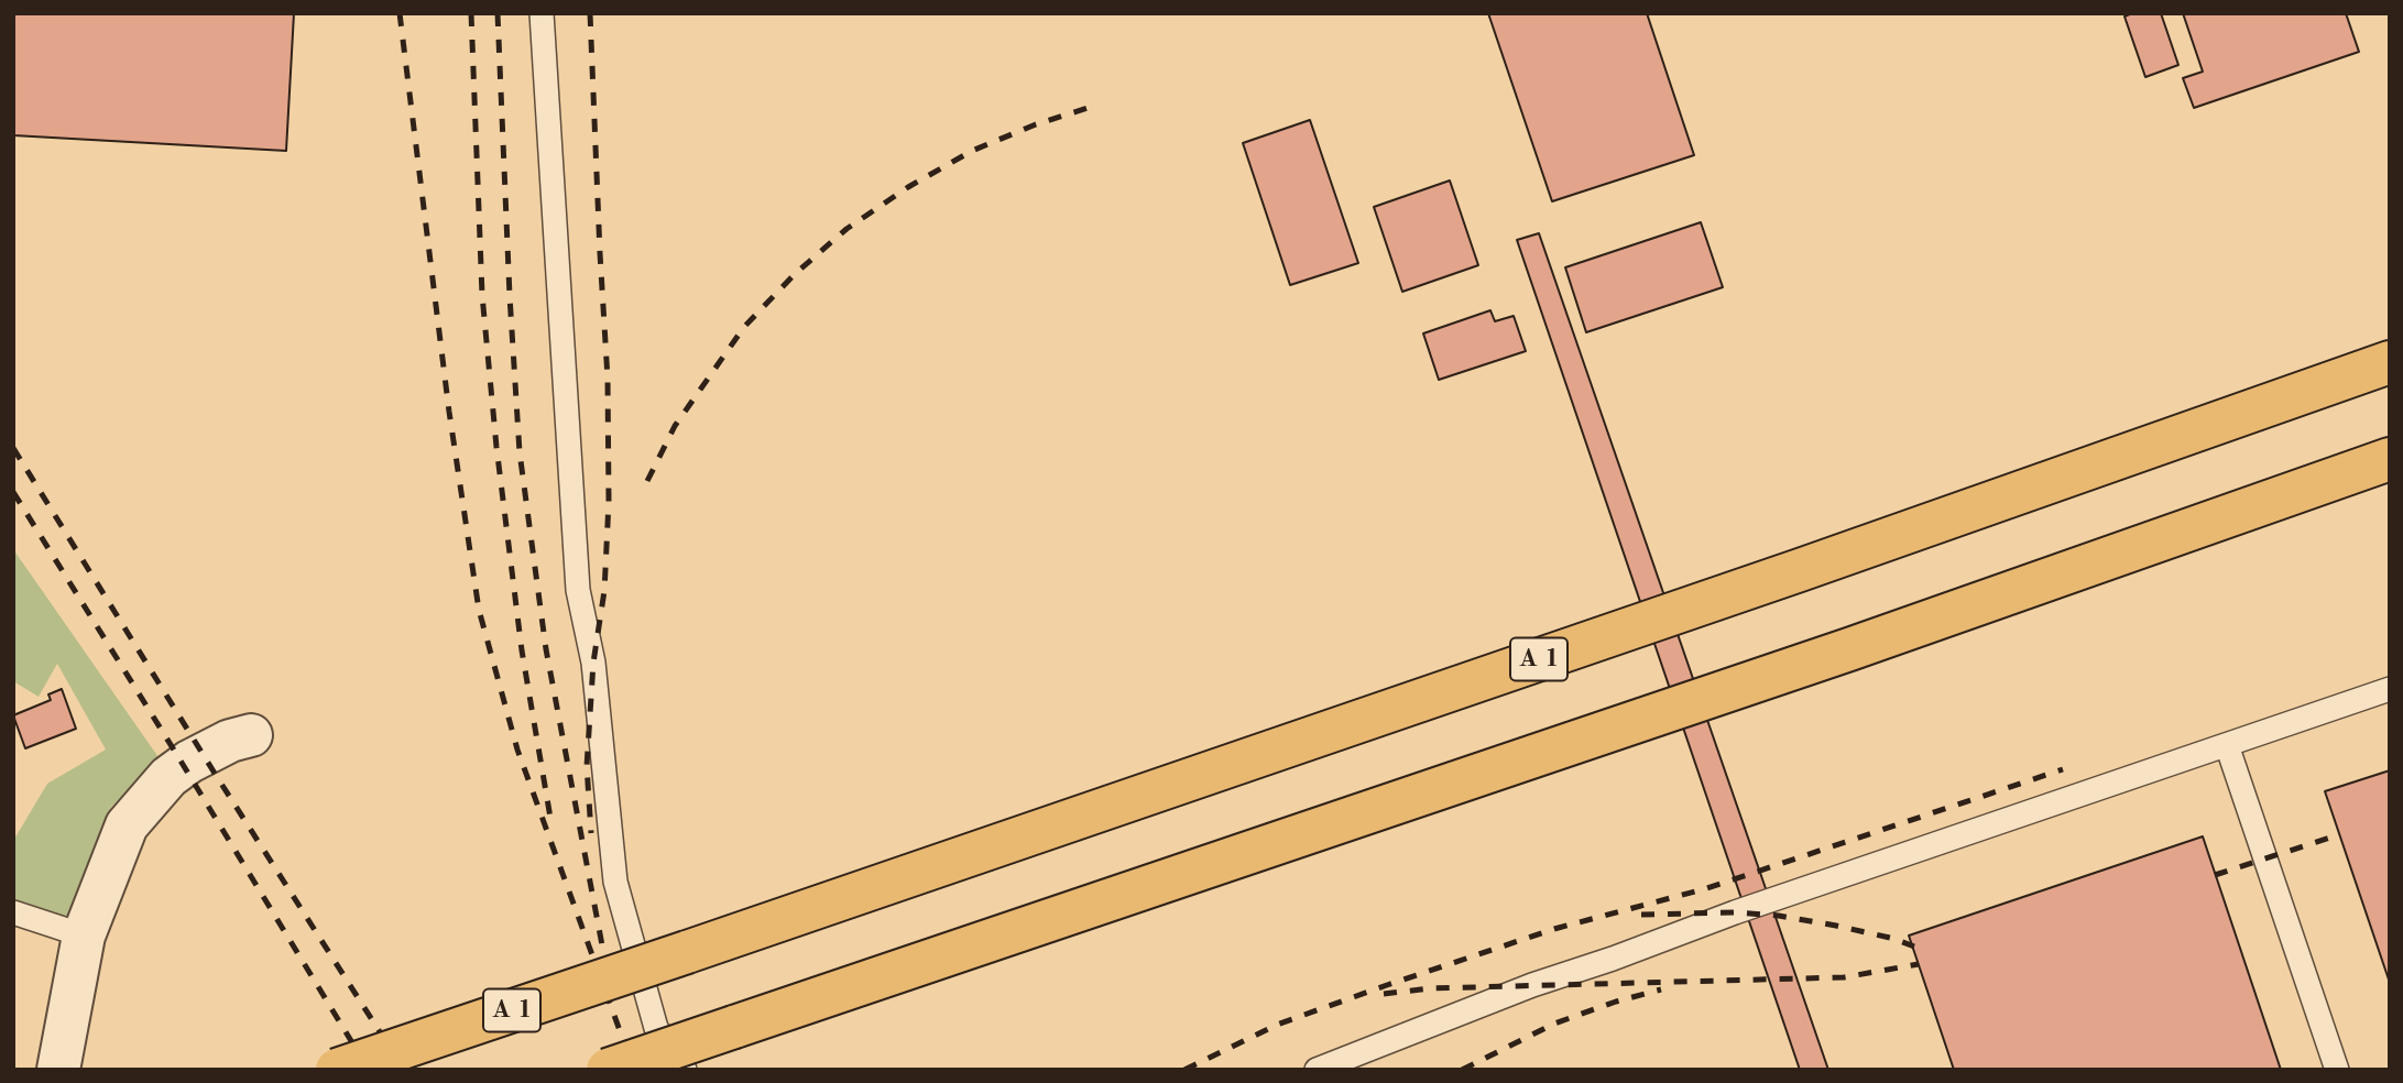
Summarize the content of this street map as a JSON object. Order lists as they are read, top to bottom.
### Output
{
  "streets": {
    "highway": ["A 1"]
  }
}
